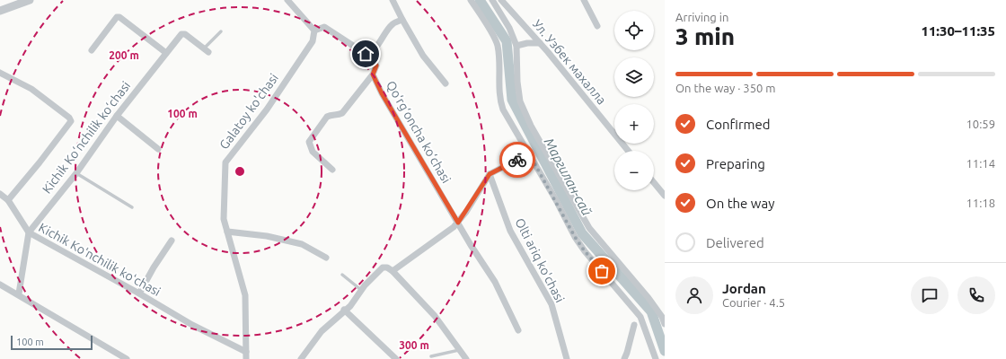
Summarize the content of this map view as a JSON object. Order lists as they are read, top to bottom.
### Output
{
  "streets": {
    "street": [
      "Ул. Узбек махалла",
      "Galatoy ko'chasi",
      "Qo‘rg‘oncha ko‘chasi",
      "Kichik Ko‘nchilik ko‘chasi",
      "Kichik Koʻnchilik koʻchasi",
      "Olti ariq ko'chasi"
    ]
  },
  "crossings": [
    ["Galatoy ko'chasi", "Kichik Koʻnchilik koʻchasi"],
    ["Kichik Ko‘nchilik ko‘chasi", "Kichik Koʻnchilik koʻchasi"]
  ],
  "water": ["Маргилан-сай"],
  "scale_bar": "100 m",
  "page": {
    "heading": ["3 min", "Arriving in", "11:30–11:35"],
    "panel": ["Jordan", "Courier · 4.5"],
    "map_buttons": ["+", "−"],
    "bar": "On the way · 350 m",
    "list": [
      ["Confirmed", "10:59"],
      ["Preparing", "11:14"],
      ["On the way", "11:18"],
      "Delivered"
    ],
    "scale": "100 m"
  },
  "rings": ["200 m", "100 m", "300 m"]
}
